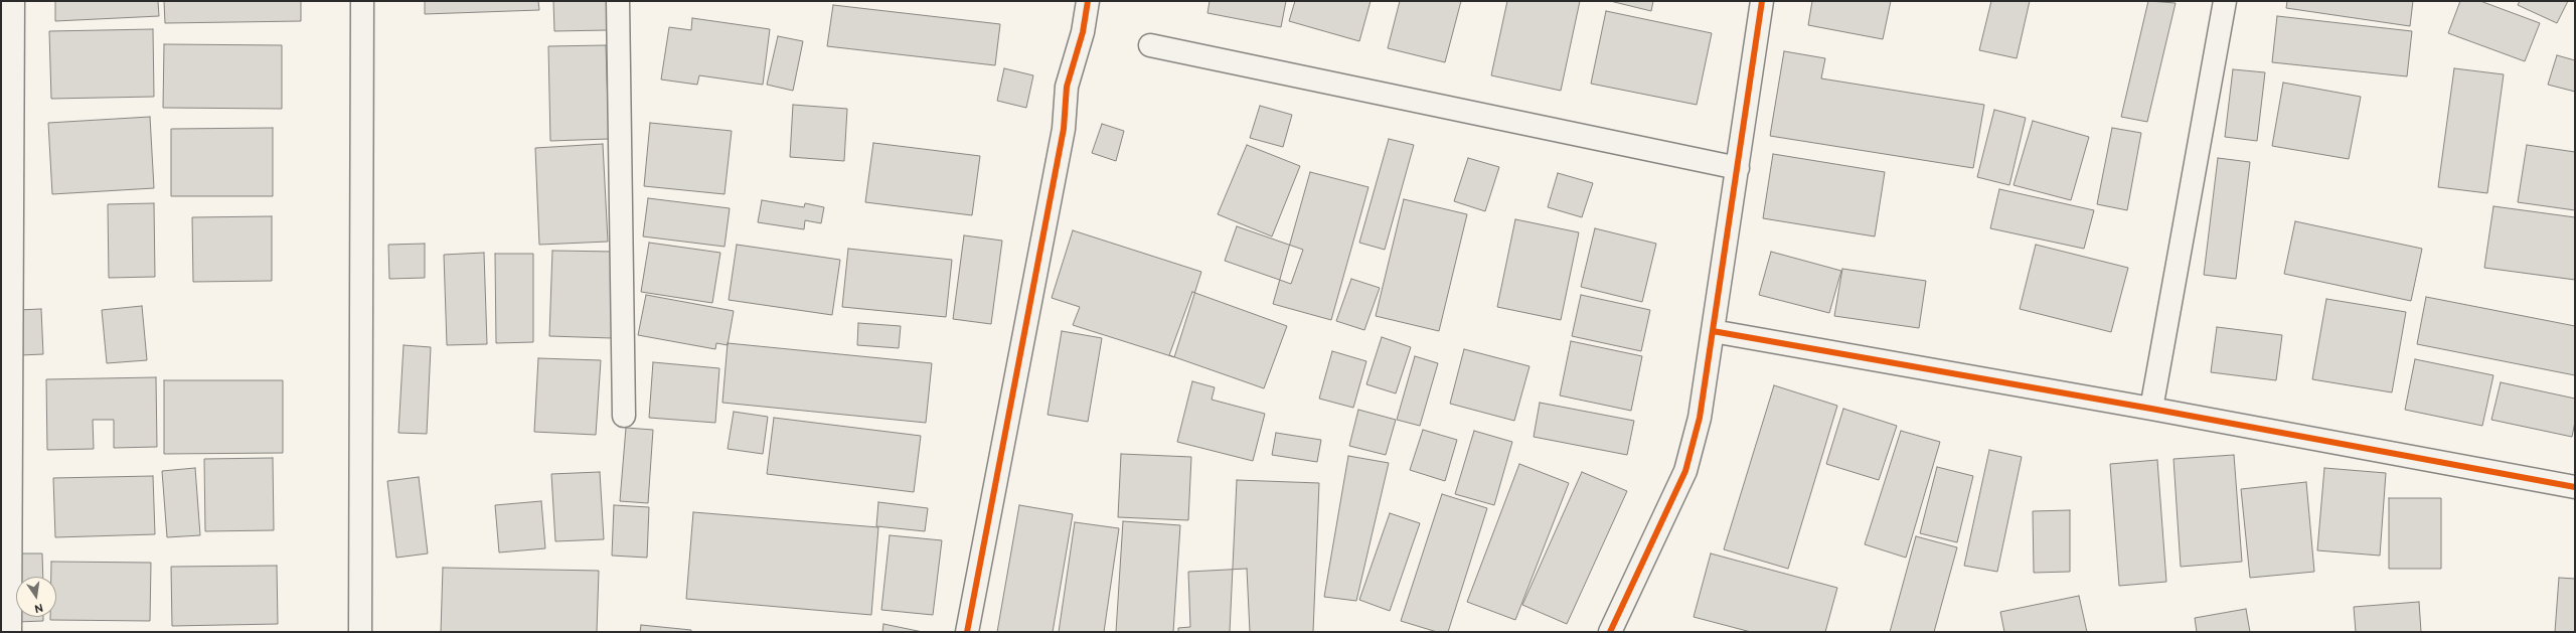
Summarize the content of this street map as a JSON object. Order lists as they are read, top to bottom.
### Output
{
  "north": "bottom"
}
